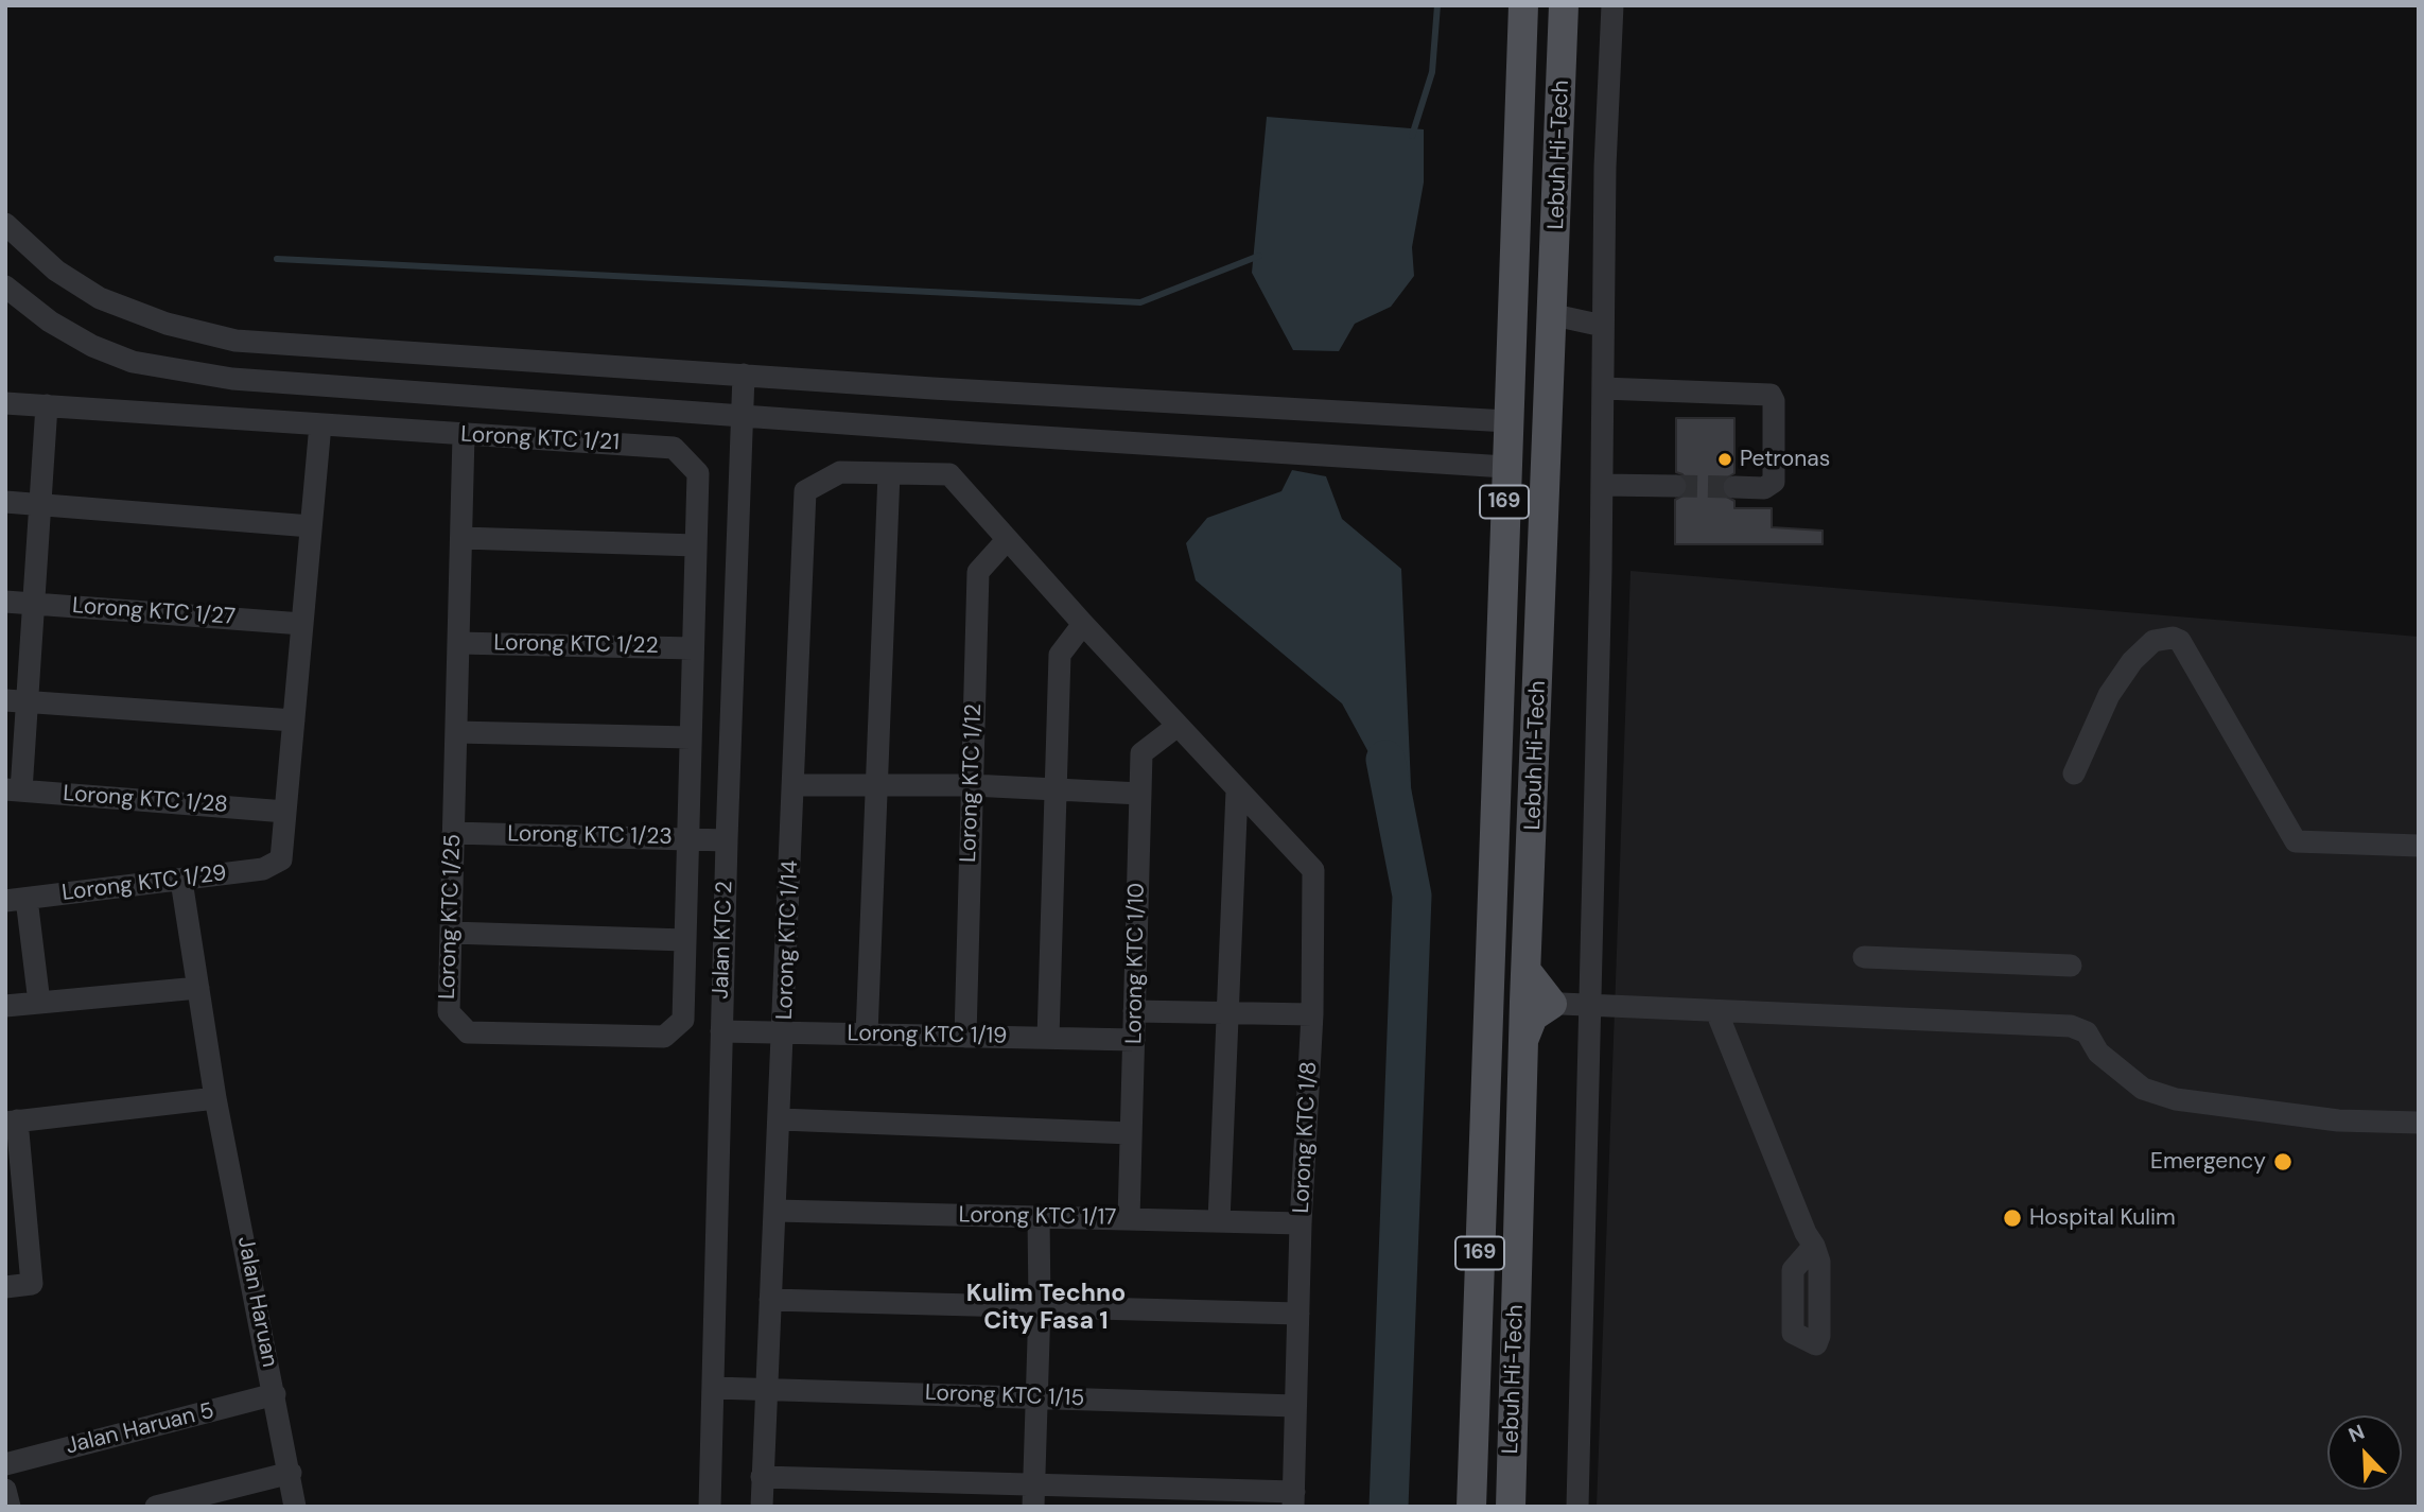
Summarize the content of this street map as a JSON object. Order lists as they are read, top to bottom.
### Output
{
  "streets": {
    "main road": ["Lebuh Hi-Tech", "169"],
    "street": [
      "Lorong KTC 1/21",
      "Lorong KTC 1/27",
      "Lorong KTC 1/22",
      "Lorong KTC 1/12",
      "Lorong KTC 1/28",
      "Lorong KTC 1/23",
      "Lorong KTC 1/29",
      "Lorong KTC 1/25",
      "Jalan KTC 2",
      "Lorong KTC 1/14",
      "Lorong KTC 1/10",
      "Lorong KTC 1/19",
      "Lorong KTC 1/8",
      "Lorong KTC 1/17",
      "Jalan Haruan",
      "Lorong KTC 1/15",
      "Jalan Haruan 5"
    ]
  },
  "crossings": [
    ["Lorong KTC 1/21", "Lorong KTC 1/22"],
    ["Lorong KTC 1/21", "Lorong KTC 1/23"],
    ["Lorong KTC 1/21", "Lorong KTC 1/25"],
    ["Lorong KTC 1/22", "Lorong KTC 1/25"],
    ["Lorong KTC 1/12", "Lorong KTC 1/19"],
    ["Lorong KTC 1/28", "Lorong KTC 1/29"],
    ["Lorong KTC 1/23", "Lorong KTC 1/25"],
    ["Lorong KTC 1/23", "Jalan KTC 2"],
    ["Lorong KTC 1/29", "Jalan Haruan"],
    ["Jalan KTC 2", "Lorong KTC 1/19"],
    ["Jalan KTC 2", "Lorong KTC 1/15"],
    ["Lorong KTC 1/14", "Lorong KTC 1/19"],
    ["Lorong KTC 1/14", "Lorong KTC 1/17"],
    ["Lorong KTC 1/14", "Lorong KTC 1/15"],
    ["Lorong KTC 1/10", "Lorong KTC 1/19"],
    ["Lorong KTC 1/10", "Lorong KTC 1/17"],
    ["Lorong KTC 1/8", "Lorong KTC 1/17"],
    ["Lorong KTC 1/8", "Lorong KTC 1/15"],
    ["Jalan Haruan", "Jalan Haruan 5"]
  ],
  "districts": ["Kulim Techno City Fasa 1"],
  "places": ["Petronas", "Emergency", "Hospital Kulim"],
  "north": "top left"
}
